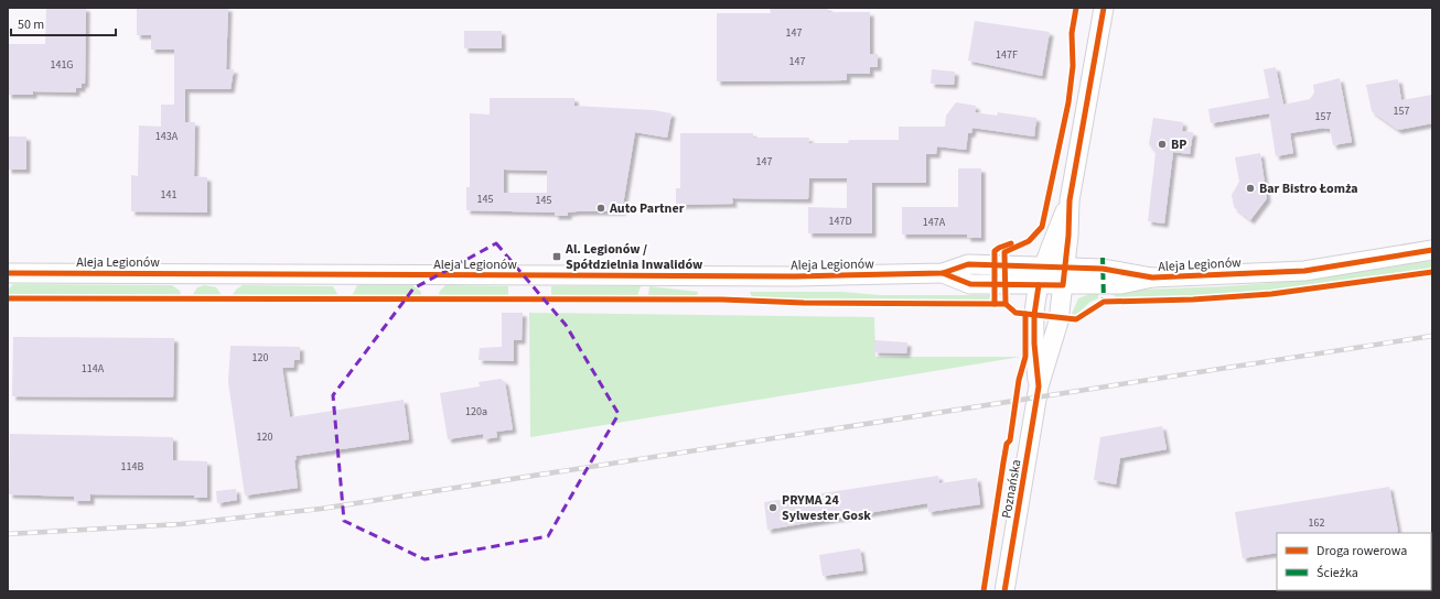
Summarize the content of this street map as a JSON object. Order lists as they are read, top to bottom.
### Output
{
  "streets": {
    "main road": ["Aleja Legionów", "Poznańska"]
  },
  "crossings": [
    ["Aleja Legionów", "Poznańska"]
  ],
  "places": {
    "other": [
      "BP",
      "Bar Bistro Łomża",
      "Auto Partner",
      "PRYMA 24 Sylwester Gosk"
    ],
    "transit": ["Al. Legionów / Spółdzielnia Inwalidów"]
  },
  "house_numbers": [
    "147",
    "147F",
    "147",
    "141G",
    "157",
    "157",
    "143A",
    "147",
    "141",
    "145",
    "145",
    "147D",
    "147A",
    "120",
    "114A",
    "120a",
    "120",
    "114B",
    "162"
  ],
  "legend": ["Droga rowerowa", "Ścieżka"],
  "scale_bar": "50 m"
}
